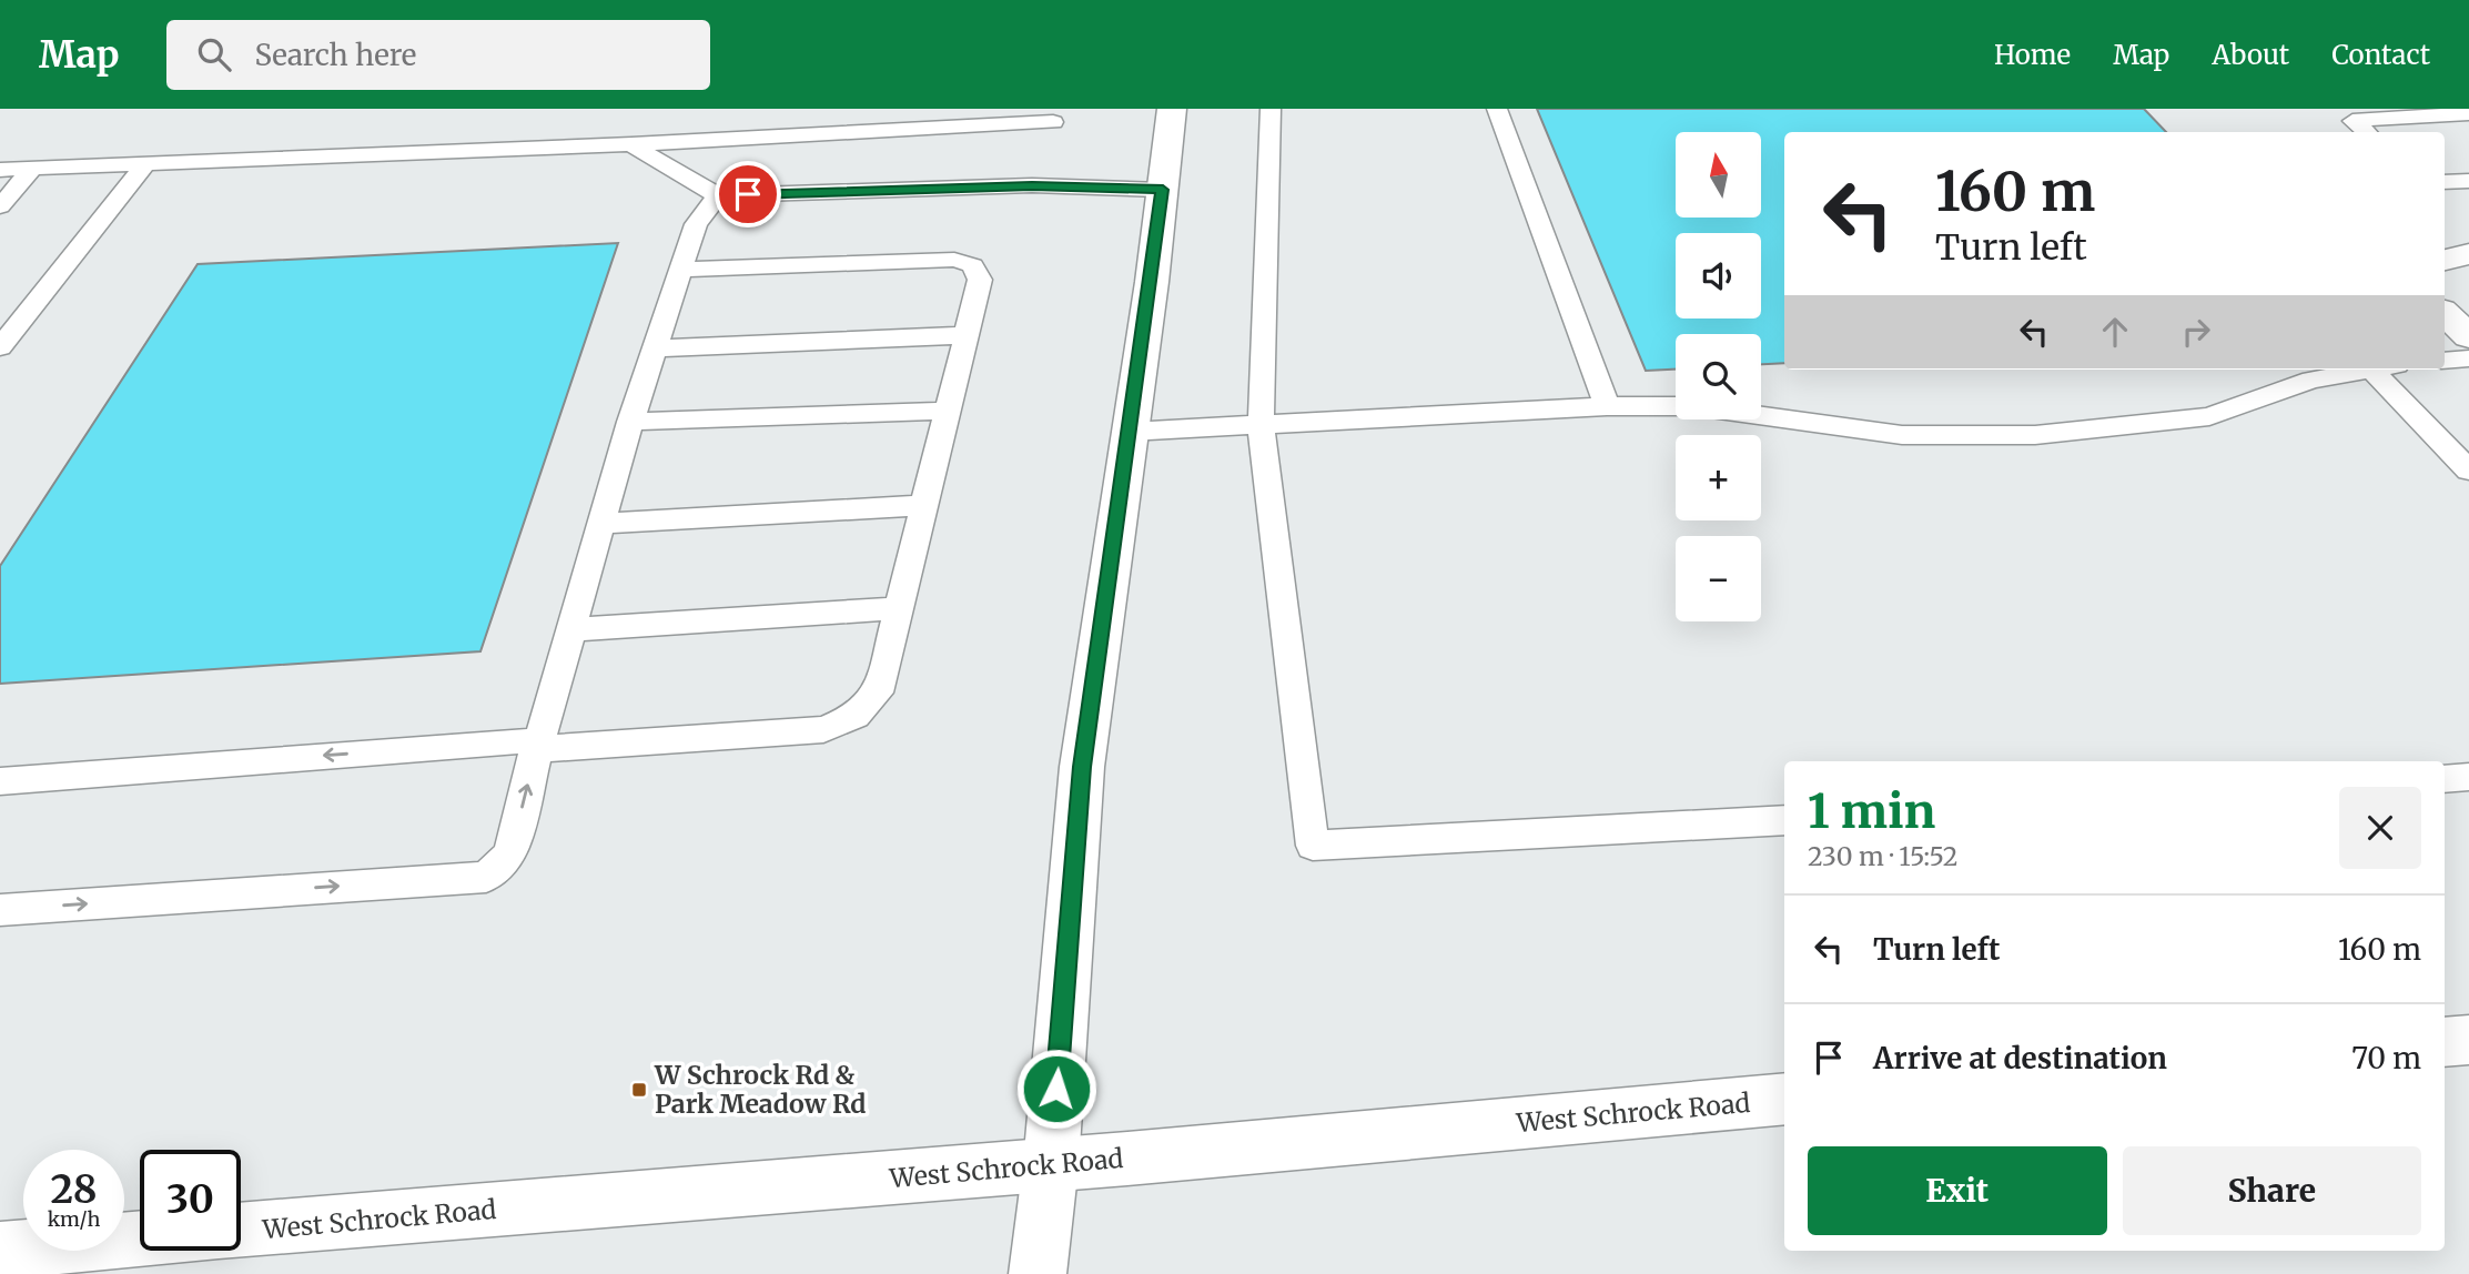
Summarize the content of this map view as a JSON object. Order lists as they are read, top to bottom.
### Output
{
  "streets": {
    "street": ["West Schrock Road"]
  },
  "places": {
    "transit": ["W Schrock Rd & Park Meadow Rd"]
  },
  "north": "top",
  "page": {
    "header": "Map",
    "search": "Search here",
    "nav": [
      "Home",
      "Map",
      "About",
      "Contact"
    ],
    "map_buttons": ["+", "−"],
    "turn": ["160 m", "Turn left"],
    "heading": ["1 min", "230 m · 15:52"],
    "list": [
      {
        "name": "Turn left",
        "value": "160 m"
      },
      {
        "name": "Arrive at destination",
        "value": "70 m"
      }
    ],
    "buttons": ["Exit", "Share"],
    "speed": "28 km/h",
    "limit": "30"
  }
}
